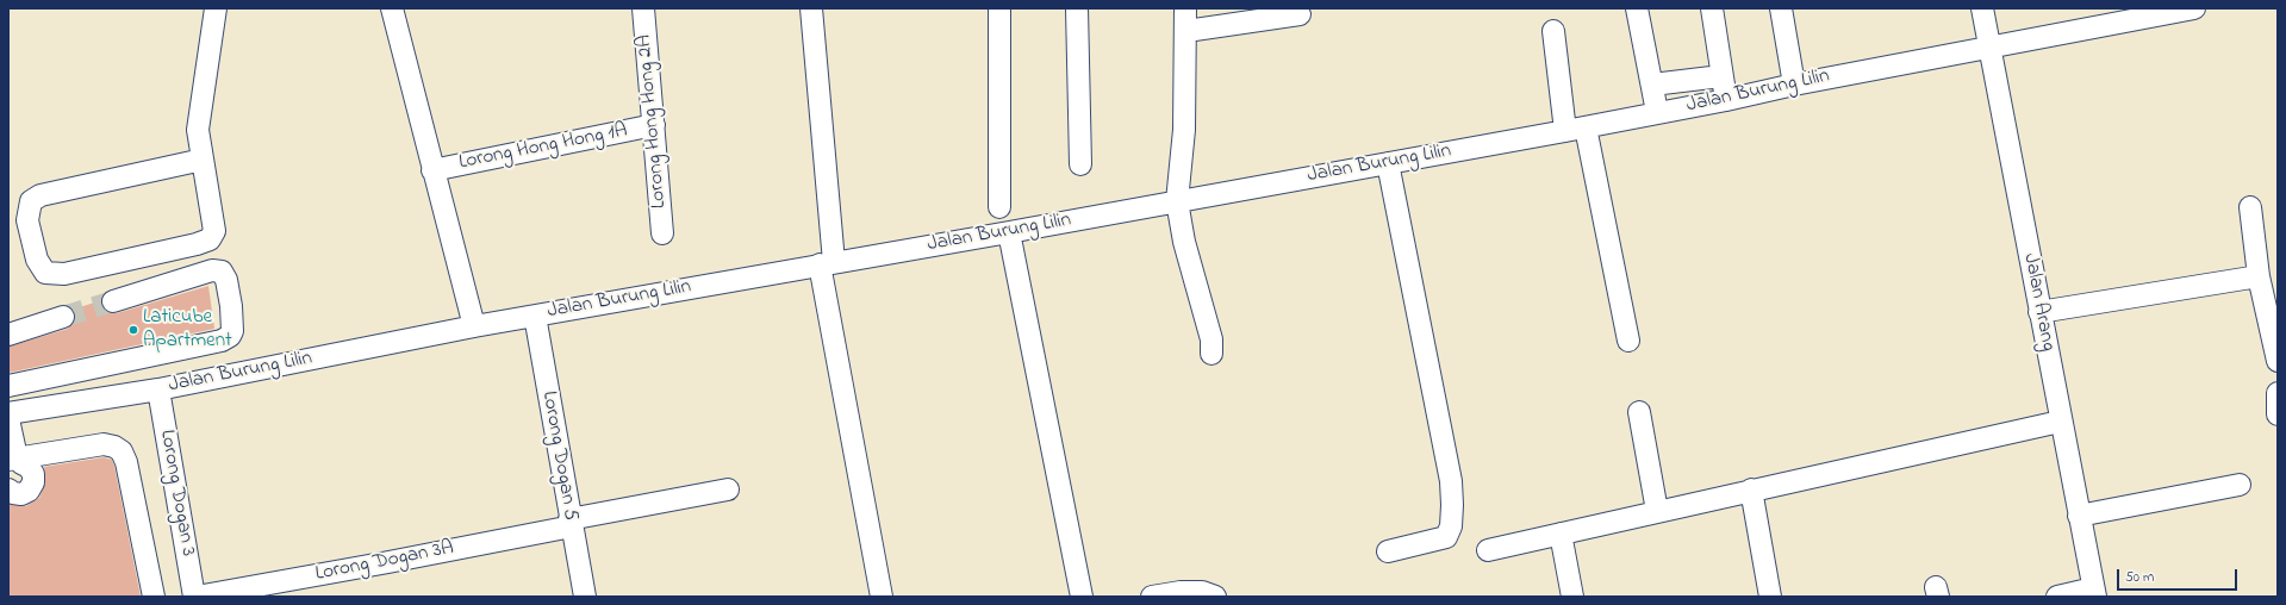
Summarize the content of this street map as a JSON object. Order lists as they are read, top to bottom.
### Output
{
  "streets": {
    "street": [
      "Jalan Burung Lilin",
      "Lorong Hong Hong 2A",
      "Lorong Hong Hong 1A",
      "Jalan Arang",
      "Lorong Dogan 5",
      "Lorong Dogan 3",
      "Lorong Dogan 3A"
    ]
  },
  "crossings": [
    ["Jalan Burung Lilin", "Jalan Arang"],
    ["Jalan Burung Lilin", "Lorong Dogan 5"],
    ["Jalan Burung Lilin", "Lorong Dogan 3"],
    ["Lorong Hong Hong 2A", "Lorong Hong Hong 1A"],
    ["Lorong Dogan 5", "Lorong Dogan 3A"],
    ["Lorong Dogan 3", "Lorong Dogan 3A"]
  ],
  "places": ["Laticube Apartment"],
  "scale_bar": "50 m"
}
